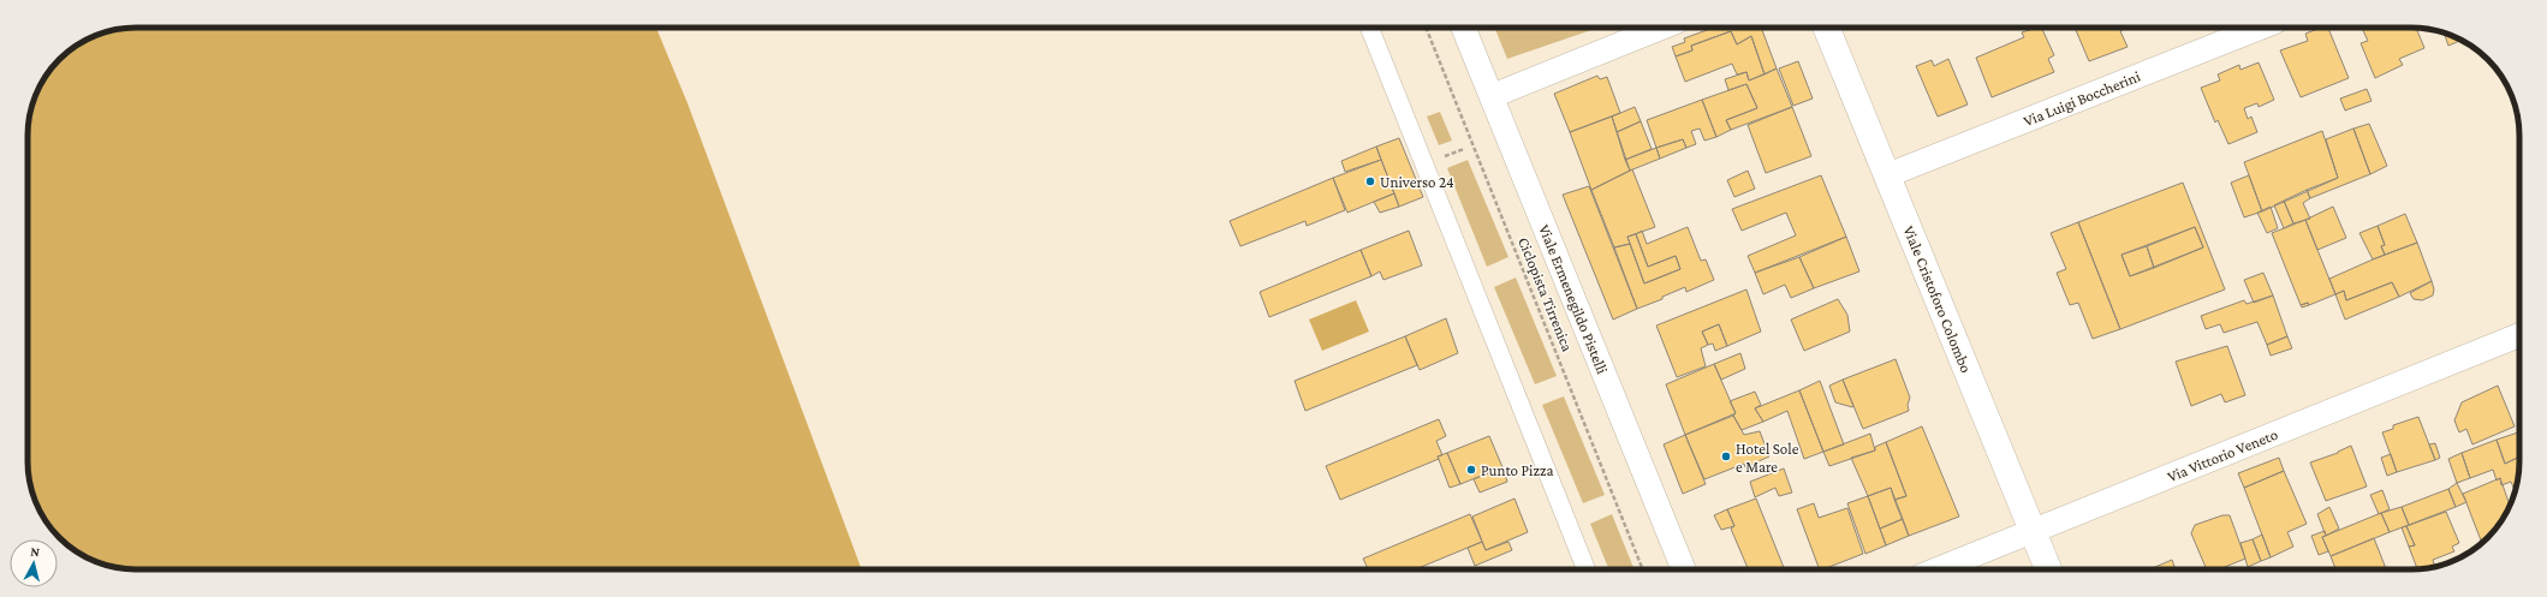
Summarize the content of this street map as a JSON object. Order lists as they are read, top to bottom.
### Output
{
  "streets": {
    "street": [
      "Via Luigi Boccherini",
      "Viale Ermenegildo Pistelli",
      "Viale Cristoforo Colombo",
      "Via Vittorio Veneto"
    ],
    "path": ["Ciclopista Tirrenica"]
  },
  "crossings": [
    ["Via Luigi Boccherini", "Viale Cristoforo Colombo"],
    ["Viale Cristoforo Colombo", "Via Vittorio Veneto"]
  ],
  "places": ["Universo 24", "Hotel Sole e Mare", "Punto Pizza"],
  "north": "top"
}
